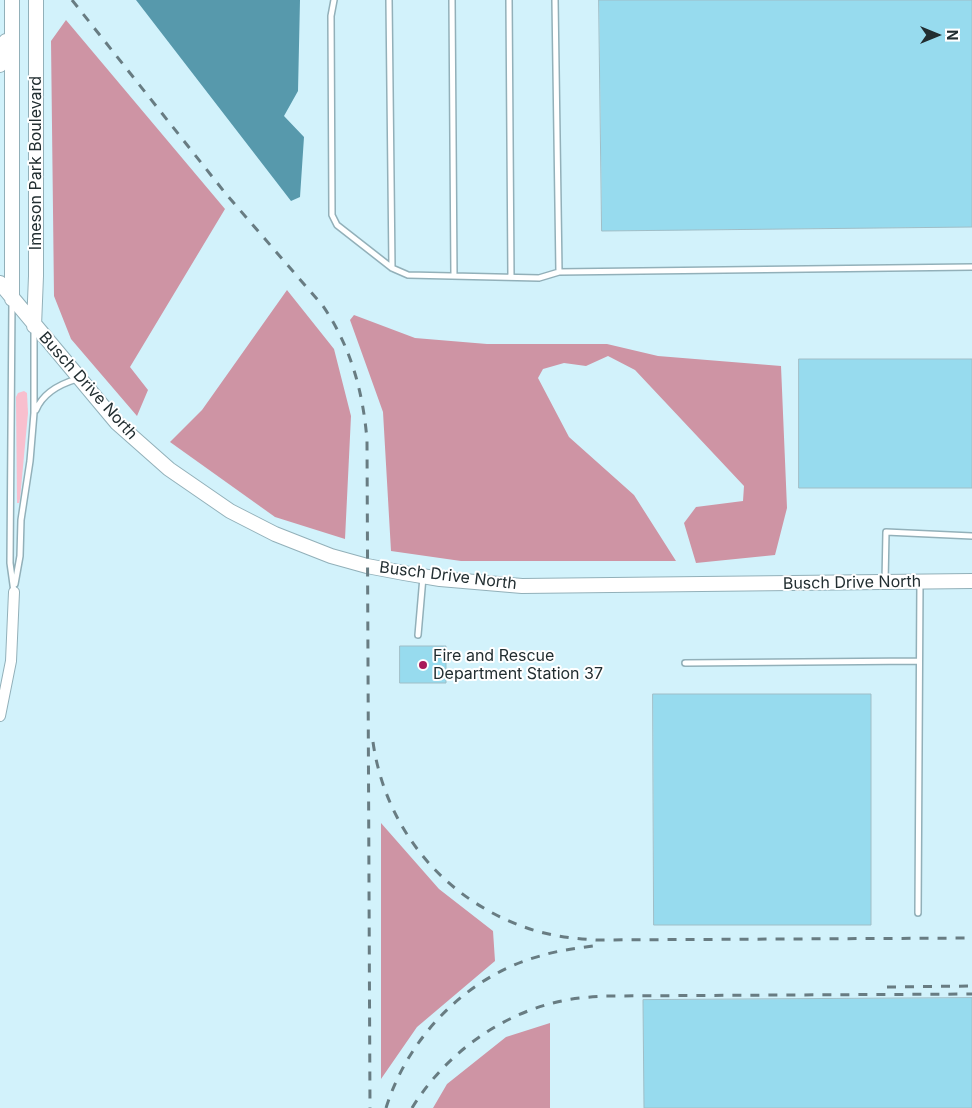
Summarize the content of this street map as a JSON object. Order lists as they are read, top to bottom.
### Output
{
  "streets": {
    "street": ["Imeson Park Boulevard", "Busch Drive North"]
  },
  "crossings": [
    ["Imeson Park Boulevard", "Busch Drive North"]
  ],
  "places": ["Fire and Rescue Department Station 37"],
  "north": "right"
}
